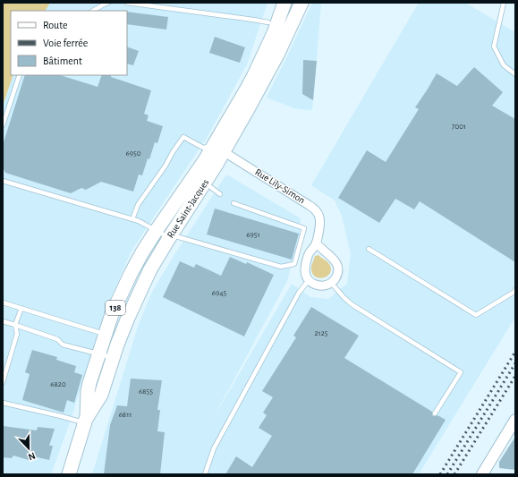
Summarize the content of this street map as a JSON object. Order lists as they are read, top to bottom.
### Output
{
  "streets": {
    "main road": ["Rue Saint-Jacques", "138"],
    "street": ["Rue Lily-Simon"]
  },
  "crossings": [
    ["Rue Lily-Simon", "Rue Saint-Jacques"]
  ],
  "house_numbers": [
    "7001",
    "6950",
    "6951",
    "6945",
    "2125",
    "6820",
    "6855",
    "6811"
  ],
  "legend": ["Route", "Voie ferrée", "Bâtiment"],
  "north": "bottom"
}
